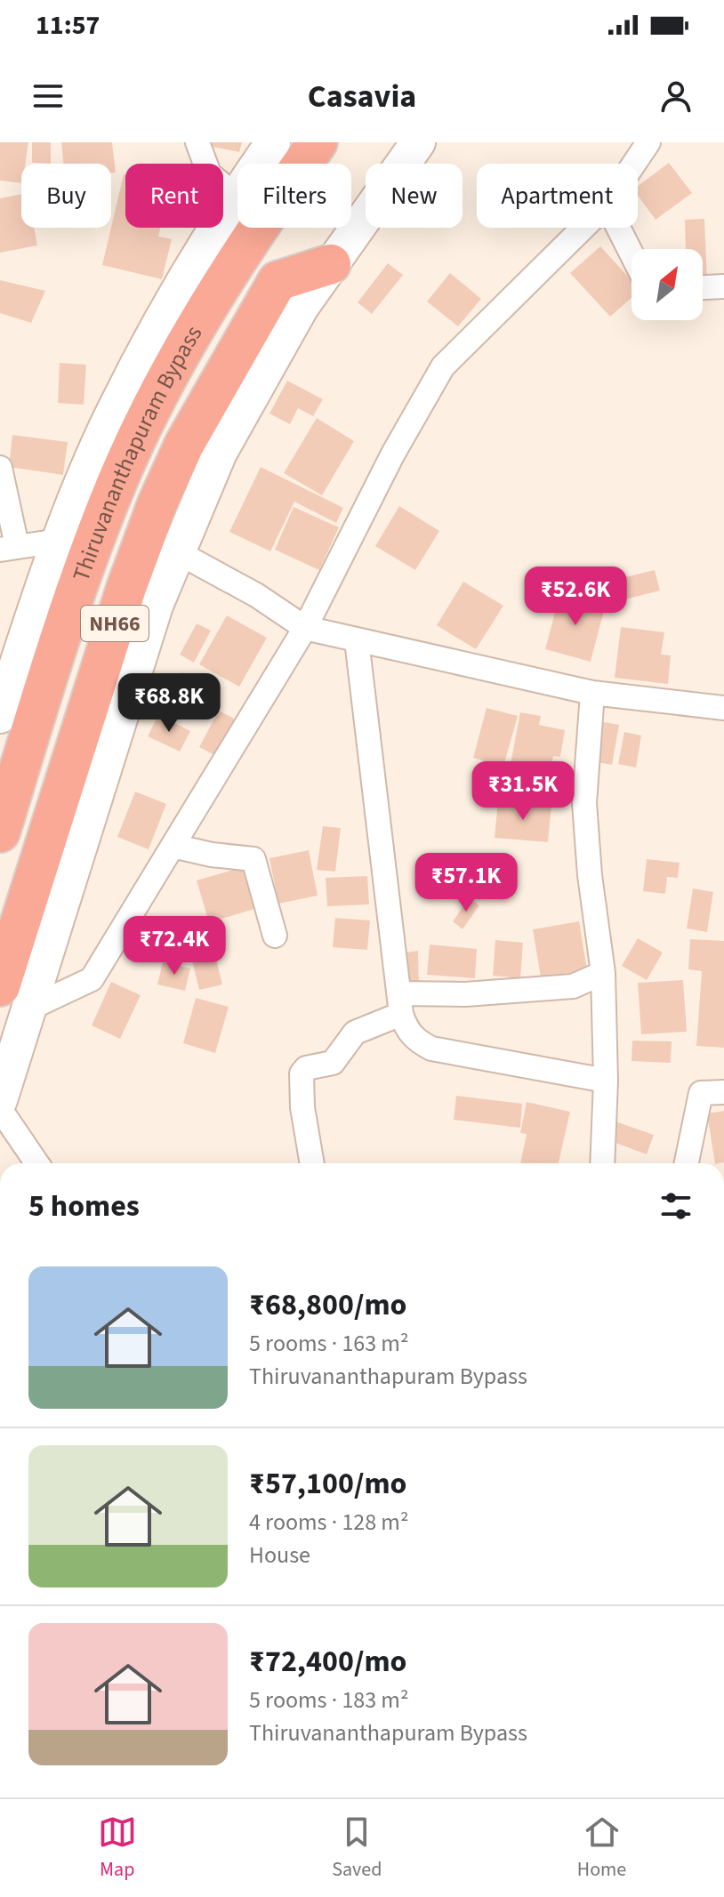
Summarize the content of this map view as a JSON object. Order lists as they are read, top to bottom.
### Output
{
  "streets": {
    "highway": ["Thiruvananthapuram Bypass", "NH66"]
  },
  "north": "top right",
  "page": {
    "status": "11:57",
    "header": "Casavia",
    "chip": [
      "Buy",
      "Rent",
      "Filters",
      "New",
      "Apartment"
    ],
    "price": [
      "₹52.6K",
      "₹68.8K",
      "₹31.5K",
      "₹57.1K",
      "₹72.4K"
    ],
    "heading": "5 homes",
    "list": [
      {
        "name": "₹68,800/mo",
        "note": "5 rooms · 163 m² · Thiruvananthapuram Bypass"
      },
      {
        "name": "₹57,100/mo",
        "note": "4 rooms · 128 m² · House"
      },
      {
        "name": "₹72,400/mo",
        "note": "5 rooms · 183 m² · Thiruvananthapuram Bypass"
      }
    ],
    "tabs": ["Map", "Saved", "Home"]
  }
}
